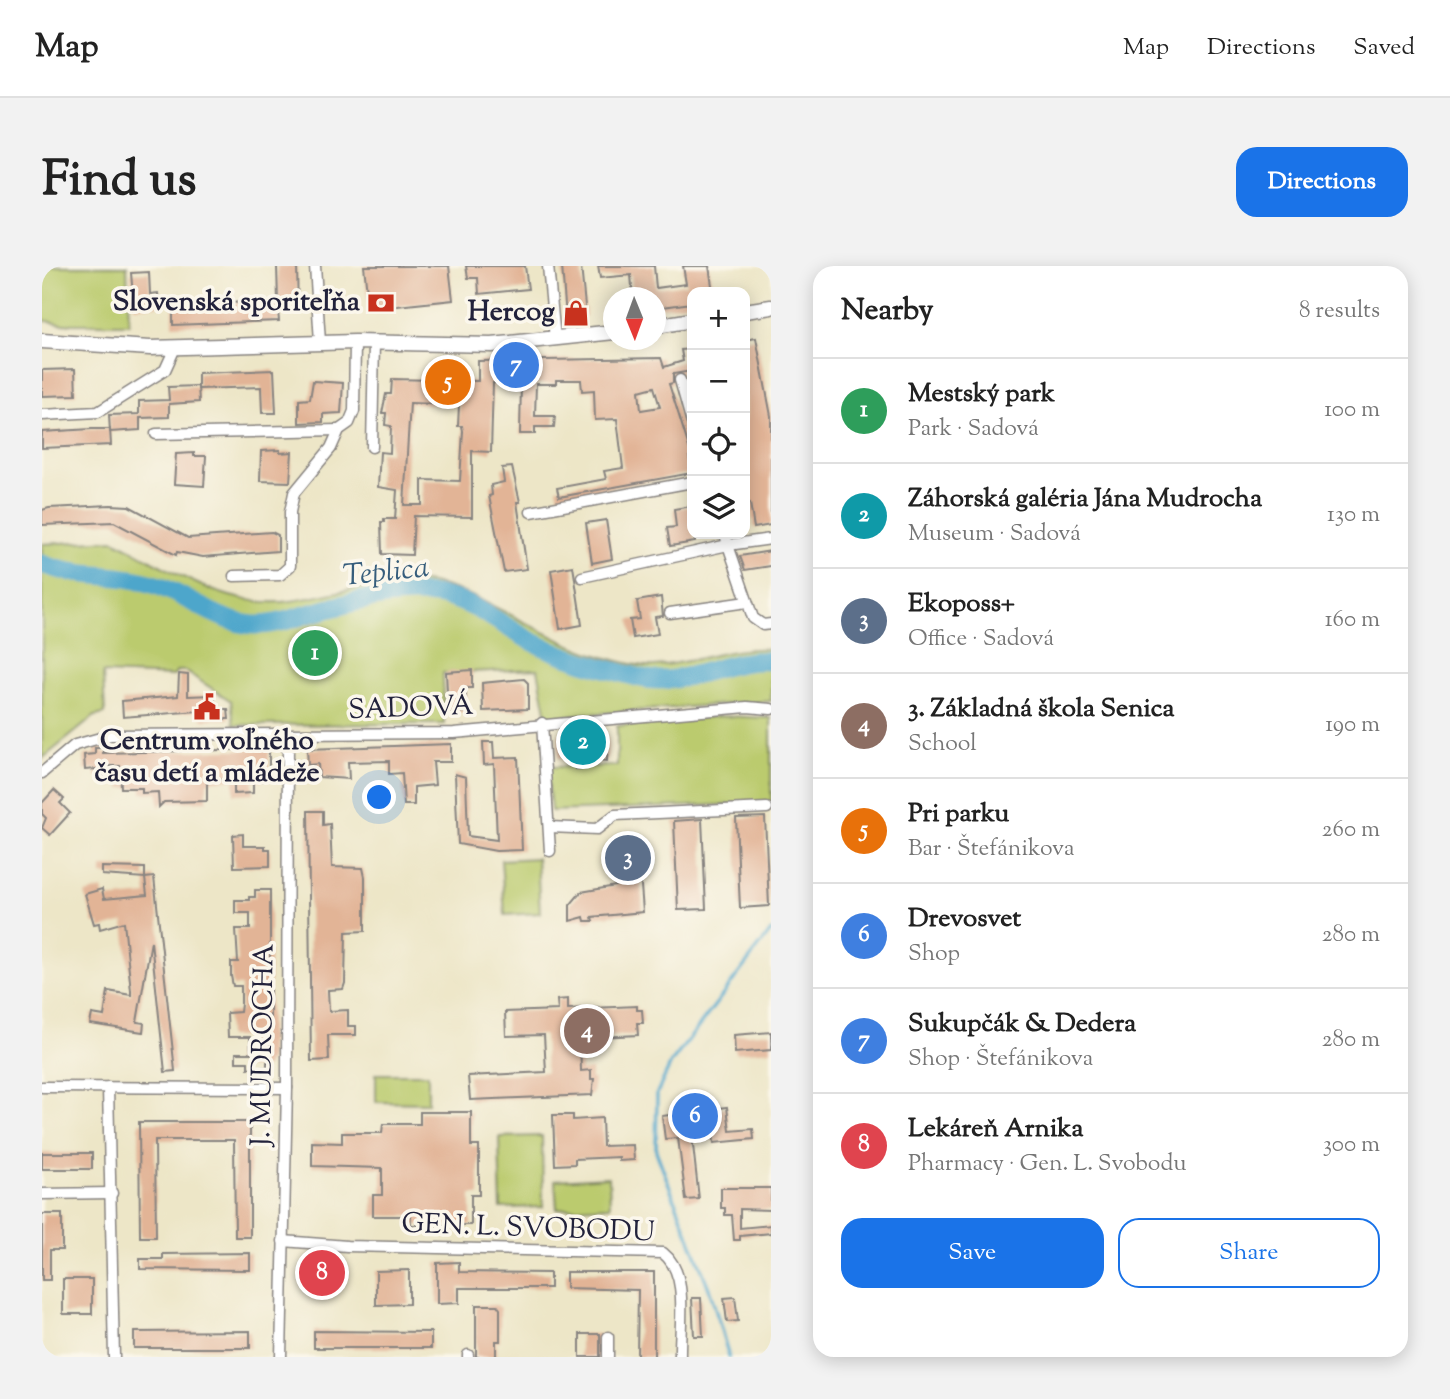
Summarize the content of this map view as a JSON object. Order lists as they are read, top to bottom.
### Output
{
  "streets": {
    "street": ["SADOVÁ", "J. MUDROCHA", "GEN. L. SVOBODU"]
  },
  "crossings": [
    ["SADOVÁ", "J. MUDROCHA"],
    ["J. MUDROCHA", "GEN. L. SVOBODU"]
  ],
  "water": ["Teplica"],
  "places": {
    "bank": ["Slovenská sporiteľňa"],
    "shop": ["Hercog"],
    "public building": ["Centrum voľného času detí a mládeže"]
  },
  "north": "bottom",
  "page": {
    "header": "Map",
    "nav": ["Map", "Directions", "Saved"],
    "title": "Find us",
    "buttons": [
      "Directions",
      ["Save", "Share"]
    ],
    "heading": ["Nearby", "8 results"],
    "map_buttons": ["+", "−"],
    "pins": [
      "7",
      "5",
      "1",
      "2",
      "3",
      "4",
      "6",
      "8"
    ],
    "list": [
      {
        "mark": "1",
        "name": "Mestský park",
        "note": "Park · Sadová",
        "value": "100 m"
      },
      {
        "mark": "2",
        "name": "Záhorská galéria Jána Mudrocha",
        "note": "Museum · Sadová",
        "value": "130 m"
      },
      {
        "mark": "3",
        "name": "Ekoposs+",
        "note": "Office · Sadová",
        "value": "160 m"
      },
      {
        "mark": "4",
        "name": "3. Základná škola Senica",
        "note": "School",
        "value": "190 m"
      },
      {
        "mark": "5",
        "name": "Pri parku",
        "note": "Bar · Štefánikova",
        "value": "260 m"
      },
      {
        "mark": "6",
        "name": "Drevosvet",
        "note": "Shop",
        "value": "280 m"
      },
      {
        "mark": "7",
        "name": "Sukupčák & Dedera",
        "note": "Shop · Štefánikova",
        "value": "280 m"
      },
      {
        "mark": "8",
        "name": "Lekáreň Arnika",
        "note": "Pharmacy · Gen. L. Svobodu",
        "value": "300 m"
      }
    ]
  }
}
